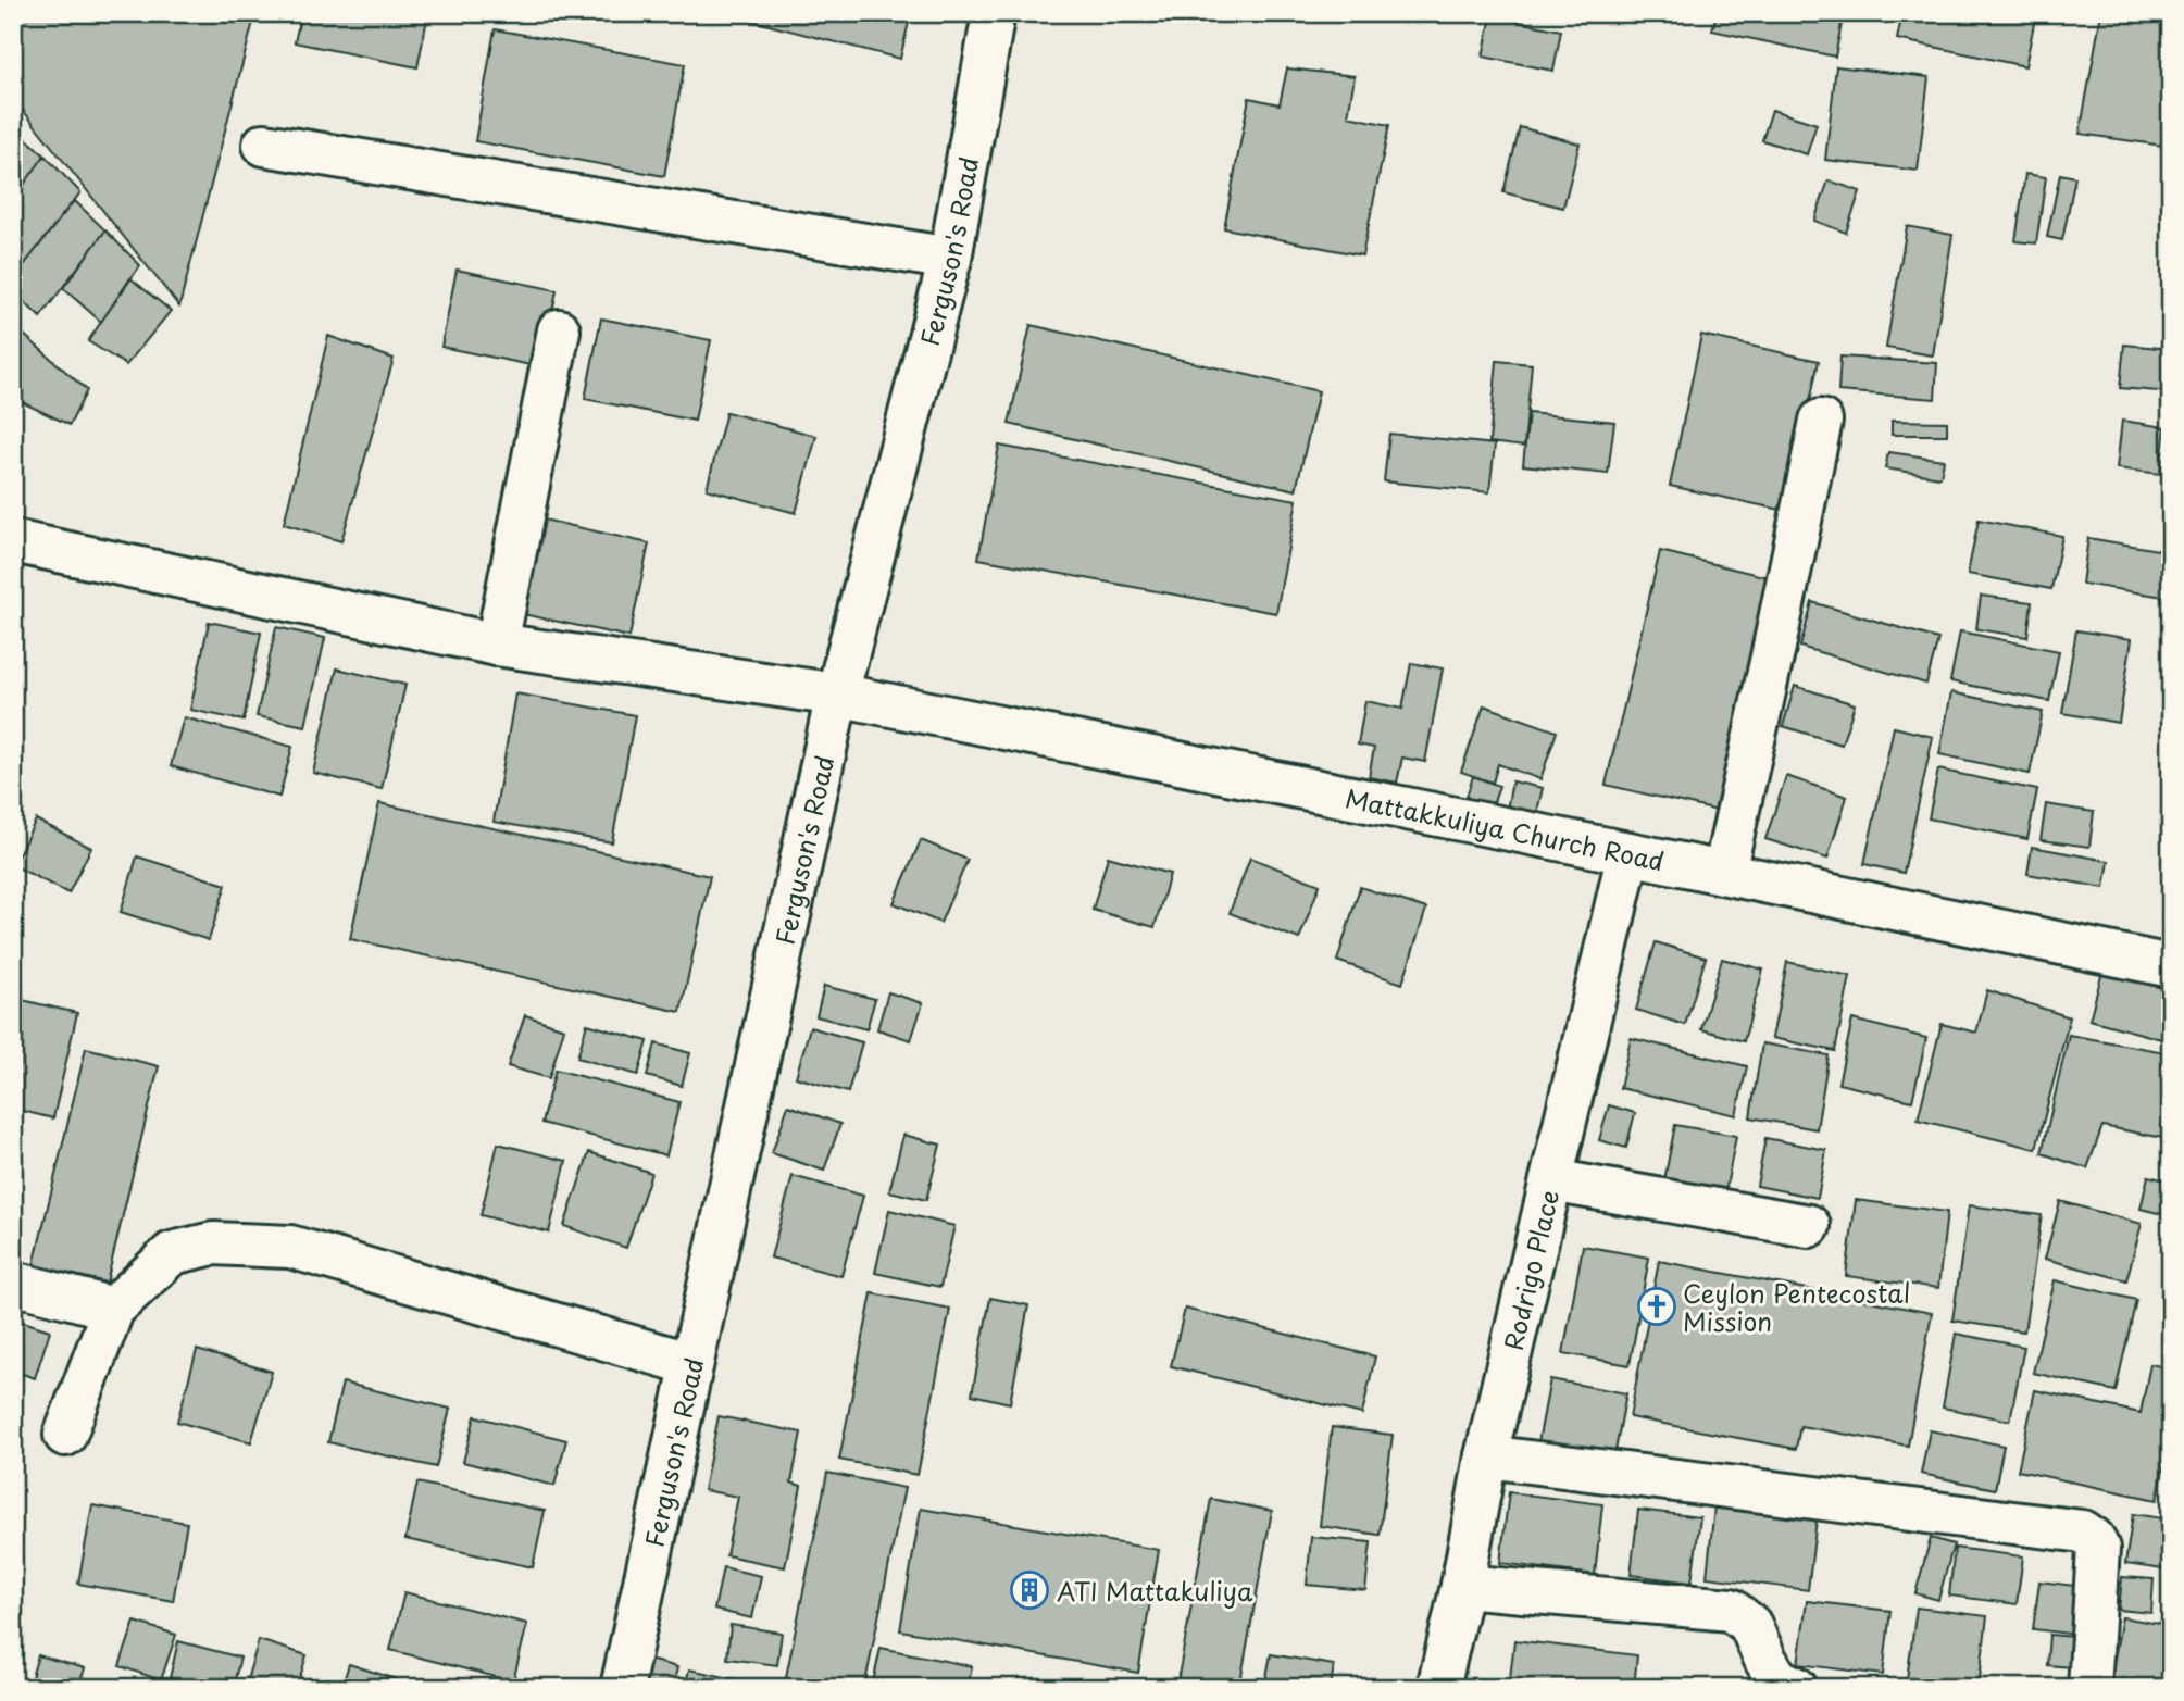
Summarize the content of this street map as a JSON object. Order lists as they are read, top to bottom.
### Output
{
  "streets": {
    "street": ["Ferguson's Road", "Mattakkuliya Church Road", "Rodrigo Place"]
  },
  "crossings": [
    ["Ferguson's Road", "Mattakkuliya Church Road"],
    ["Mattakkuliya Church Road", "Rodrigo Place"]
  ],
  "places": {
    "church": ["Ceylon Pentecostal Mission"],
    "building": ["ATI Mattakuliya"]
  }
}
